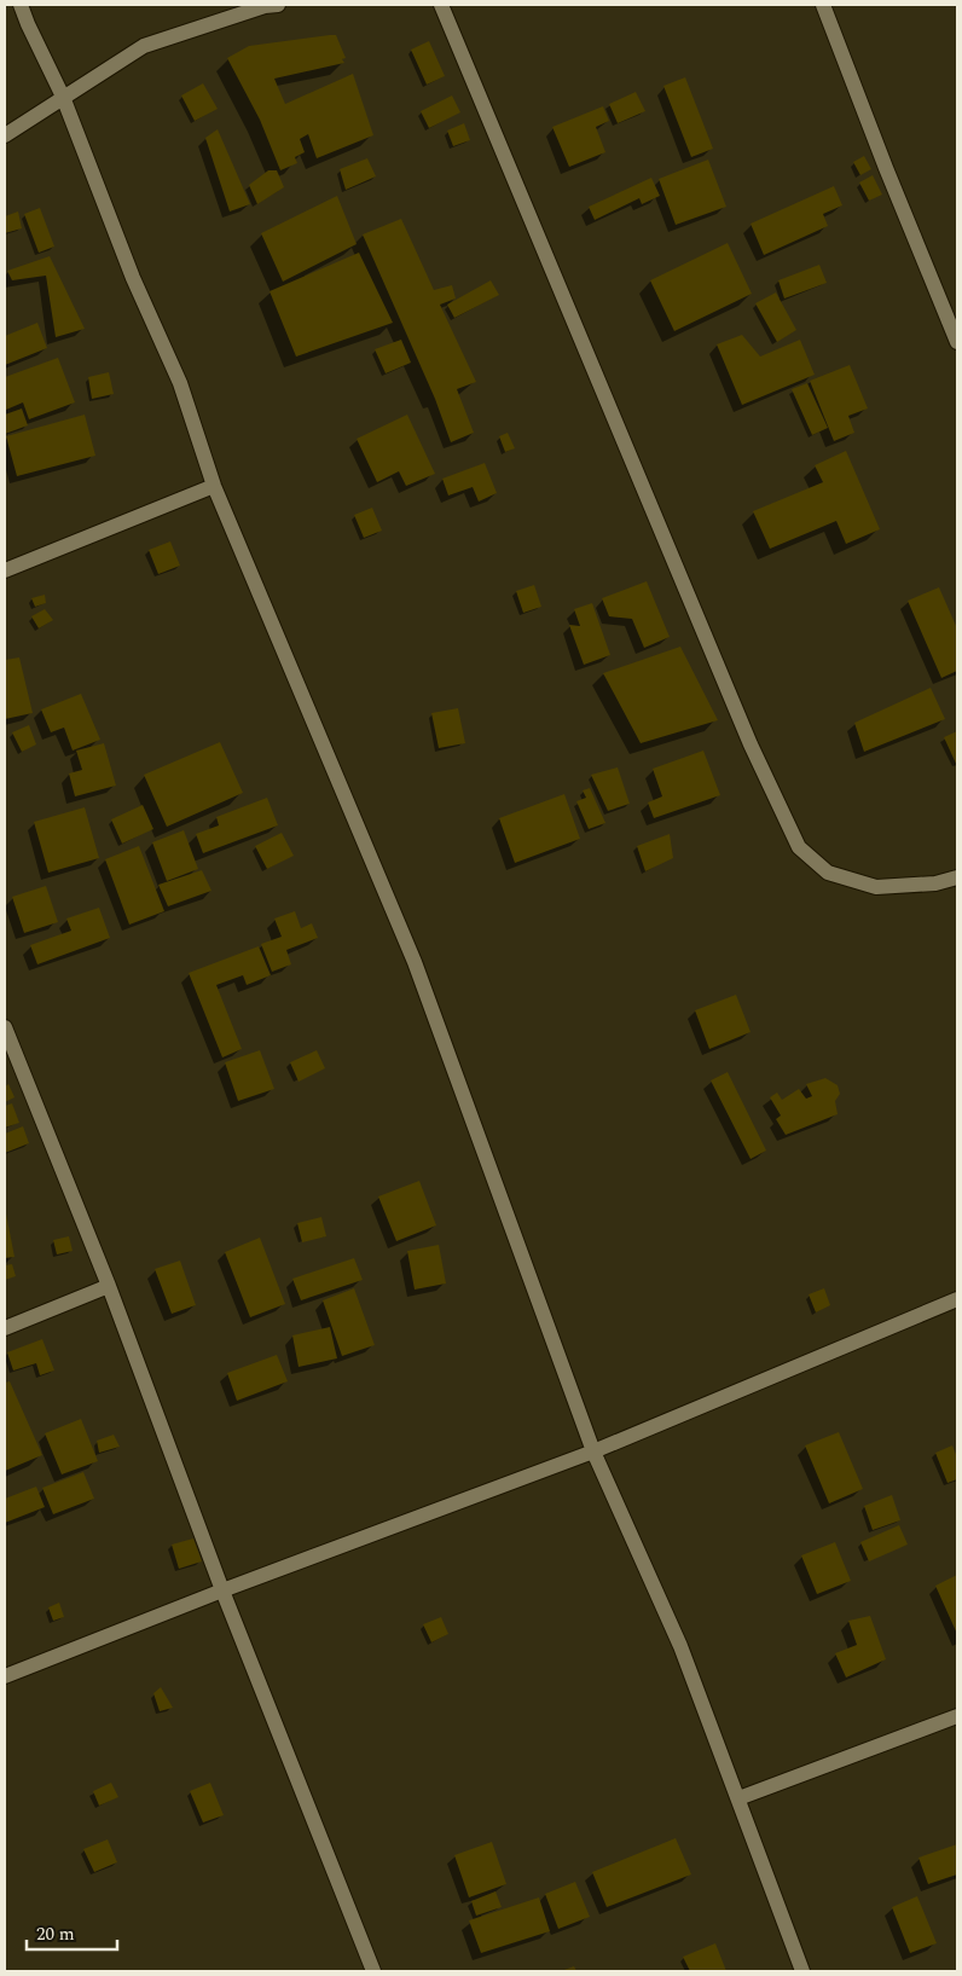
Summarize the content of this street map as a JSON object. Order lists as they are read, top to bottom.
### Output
{
  "scale_bar": "20 m"
}
